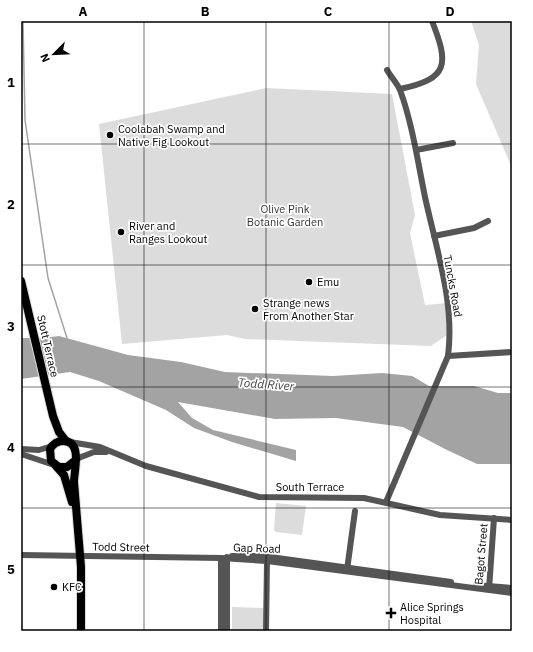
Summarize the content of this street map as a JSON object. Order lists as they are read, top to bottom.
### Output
{
  "streets": {
    "main road": ["Stott Terrace"],
    "street": [
      "Tuncks Road",
      "South Terrace",
      "Todd Street",
      "Gap Road",
      "Bagot Street"
    ]
  },
  "crossings": [
    ["Tuncks Road", "South Terrace"],
    ["Stott Terrace", "South Terrace"],
    ["South Terrace", "Bagot Street"],
    ["Todd Street", "Gap Road"],
    ["Gap Road", "Bagot Street"]
  ],
  "water": ["Todd River"],
  "parks": ["Olive Pink Botanic Garden"],
  "places": {
    "other": [
      "Coolabah Swamp and Native Fig Lookout",
      "River and Ranges Lookout",
      "Emu",
      "Strange news From Another Star",
      "KFC"
    ],
    "health": ["Alice Springs Hospital"]
  },
  "north": "bottom left",
  "grid": {
    "columns": [
      "A",
      "B",
      "C",
      "D"
    ],
    "rows": [
      "1",
      "2",
      "3",
      "4",
      "5"
    ]
  }
}
